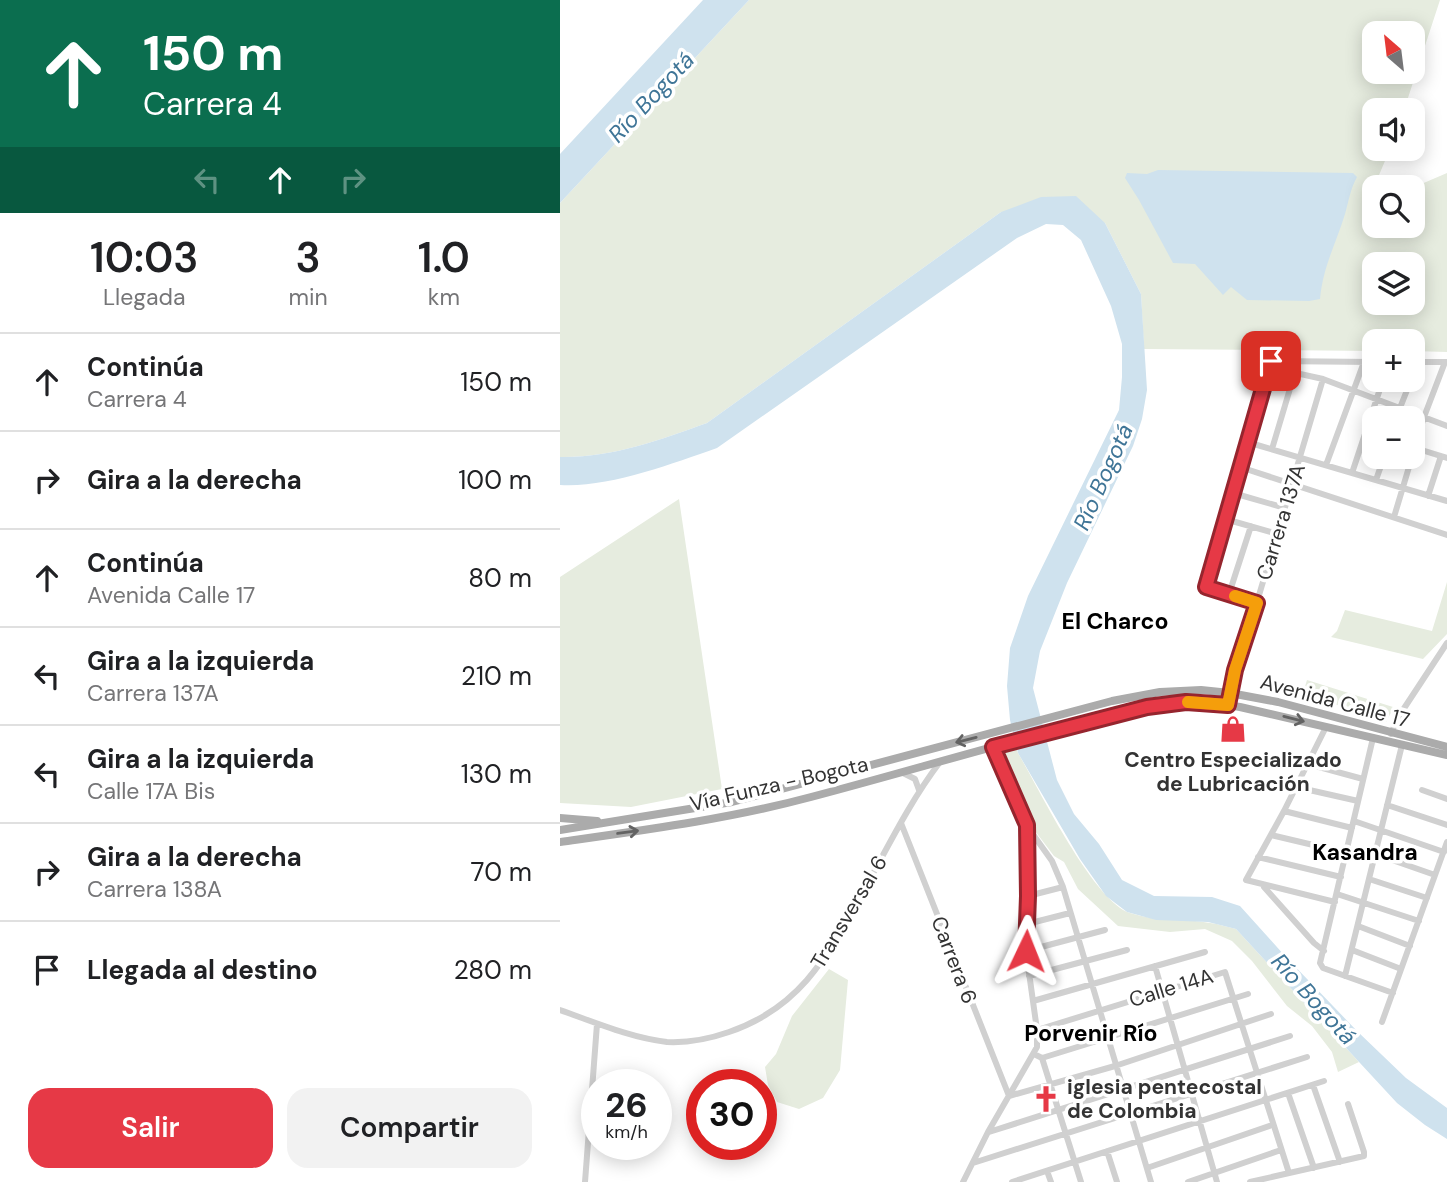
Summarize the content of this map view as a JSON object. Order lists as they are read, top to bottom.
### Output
{
  "streets": {
    "main road": ["Avenida Calle 17", "Vía Funza - Bogota"],
    "street": [
      "Carrera 137A",
      "Transversal 6",
      "Carrera 6",
      "Calle 14A"
    ]
  },
  "crossings": [
    ["Carrera 137A", "Avenida Calle 17"],
    ["Avenida Calle 17", "Vía Funza - Bogota"],
    ["Vía Funza - Bogota", "Transversal 6"],
    ["Transversal 6", "Carrera 6"]
  ],
  "districts": ["El Charco", "Kasandra", "Porvenir Río"],
  "water": ["Río Bogotá"],
  "places": {
    "shop": ["Centro Especializado de Lubricación"],
    "church": ["iglesia pentecostal de Colombia"]
  },
  "north": "top left",
  "page": {
    "turn": ["150 m", "Carrera 4"],
    "map_buttons": ["+", "−"],
    "eta": [
      "10:03",
      "Llegada",
      "3",
      "min",
      "1.0",
      "km"
    ],
    "list": [
      {
        "name": "Continúa",
        "note": "Carrera 4",
        "value": "150 m"
      },
      {
        "name": "Gira a la derecha",
        "value": "100 m"
      },
      {
        "name": "Continúa",
        "note": "Avenida Calle 17",
        "value": "80 m"
      },
      {
        "name": "Gira a la izquierda",
        "note": "Carrera 137A",
        "value": "210 m"
      },
      {
        "name": "Gira a la izquierda",
        "note": "Calle 17A Bis",
        "value": "130 m"
      },
      {
        "name": "Gira a la derecha",
        "note": "Carrera 138A",
        "value": "70 m"
      },
      {
        "name": "Llegada al destino",
        "value": "280 m"
      }
    ],
    "speed": "26 km/h",
    "limit": "30",
    "buttons": ["Salir", "Compartir"]
  }
}
